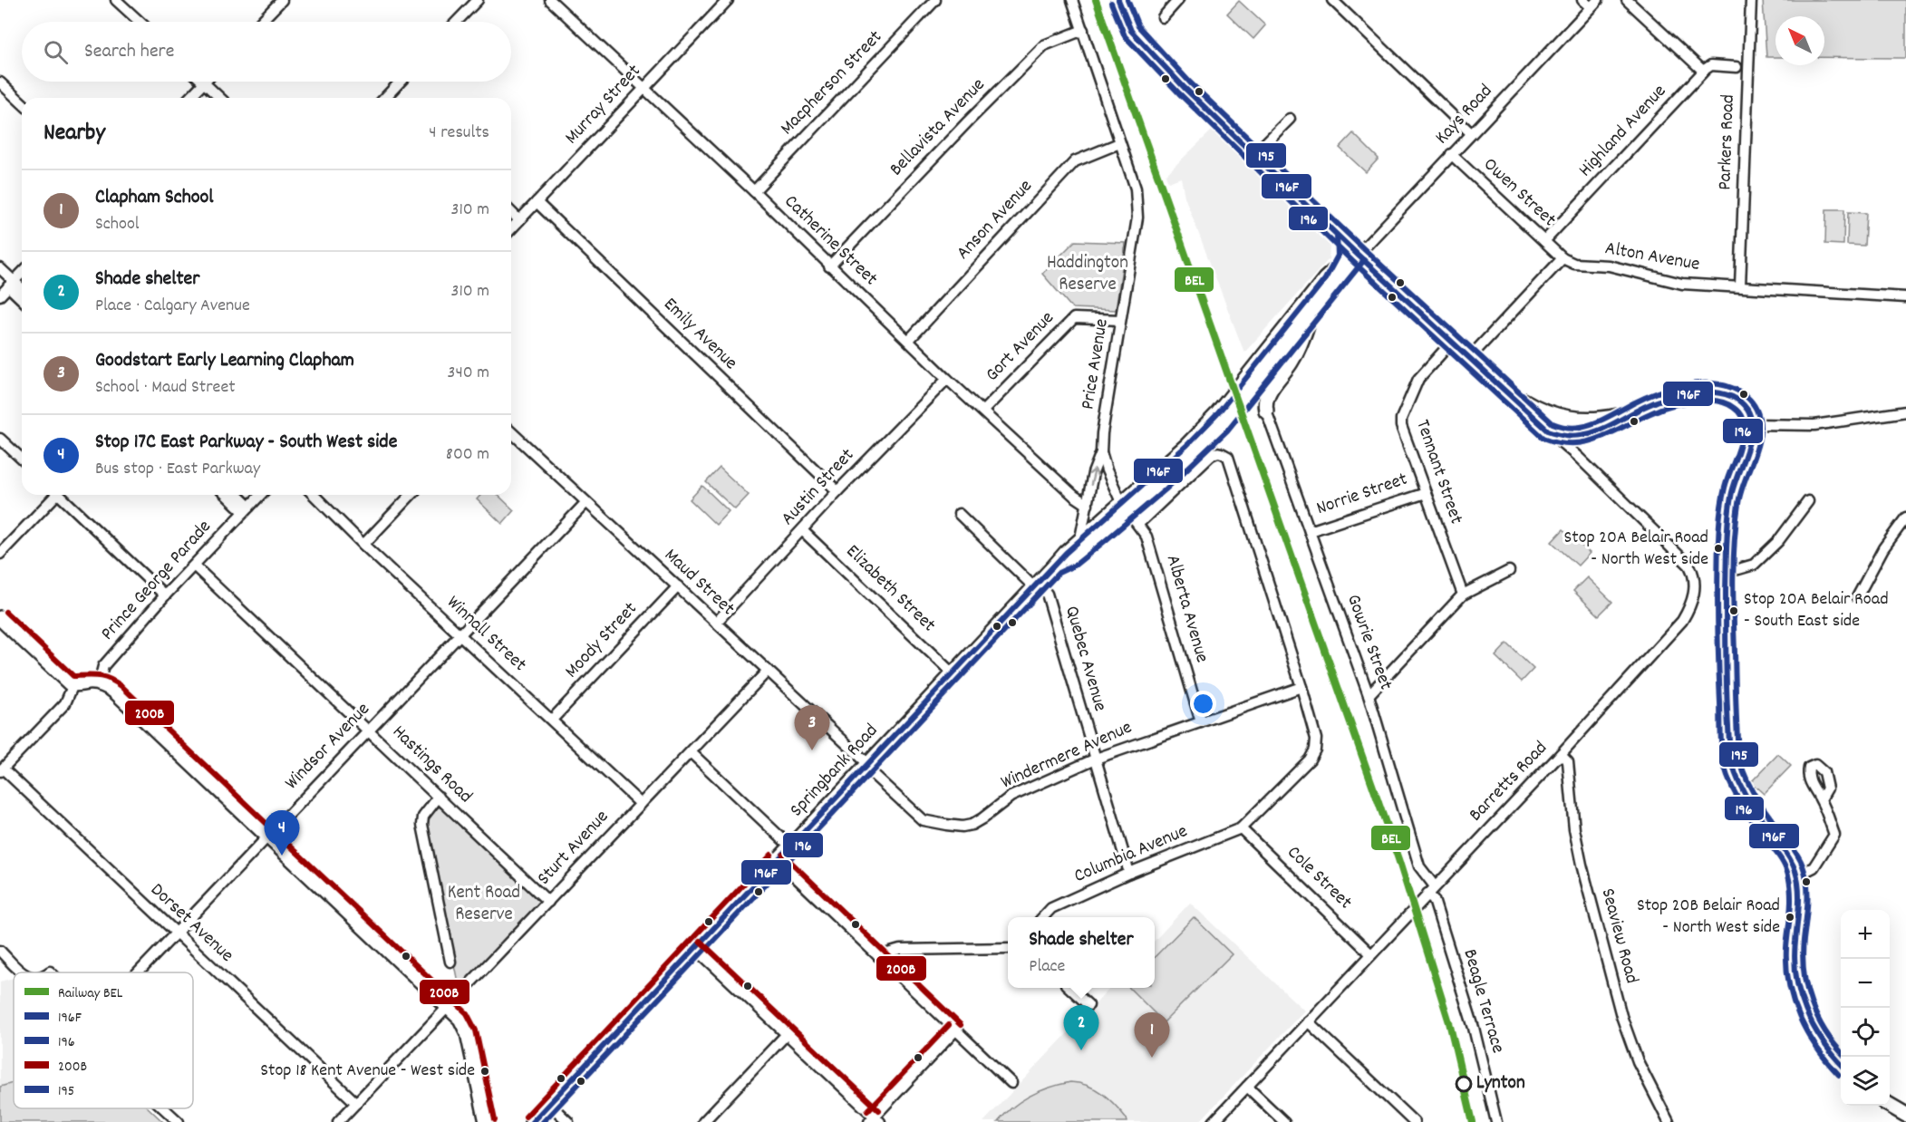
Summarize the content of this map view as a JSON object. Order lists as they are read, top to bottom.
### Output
{
  "streets": {
    "main road": ["Springbank Road"],
    "street": [
      "Macpherson Street",
      "Murray Street",
      "Kays Road",
      "Bellavista Avenue",
      "Highland Avenue",
      "Parkers Road",
      "Owen Street",
      "Anson Avenue",
      "Catherine Street",
      "Alton Avenue",
      "Emily Avenue",
      "Gort Avenue",
      "Price Avenue",
      "Tennant Street",
      "Austin Street",
      "Norrie Street",
      "Prince George Parade",
      "Maud Street",
      "Elizabeth Street",
      "Alberta Avenue",
      "Winnall Street",
      "Moody Street",
      "Gowrie Street",
      "Quebec Avenue",
      "Windsor Avenue",
      "Windermere Avenue",
      "Hastings Road",
      "Barretts Road",
      "Sturt Avenue",
      "Columbia Avenue",
      "Cole Street",
      "Dorset Avenue",
      "Seaview Road",
      "Beagle Terrace"
    ]
  },
  "crossings": [
    ["Macpherson Street", "Catherine Street"],
    ["Murray Street", "Catherine Street"],
    ["Murray Street", "Emily Avenue"],
    ["Kays Road", "Owen Street"],
    ["Kays Road", "Springbank Road"],
    ["Bellavista Avenue", "Catherine Street"],
    ["Bellavista Avenue", "Price Avenue"],
    ["Highland Avenue", "Owen Street"],
    ["Parkers Road", "Alton Avenue"],
    ["Owen Street", "Alton Avenue"],
    ["Anson Avenue", "Catherine Street"],
    ["Anson Avenue", "Price Avenue"],
    ["Catherine Street", "Gort Avenue"],
    ["Catherine Street", "Price Avenue"],
    ["Catherine Street", "Austin Street"],
    ["Emily Avenue", "Austin Street"],
    ["Gort Avenue", "Price Avenue"],
    ["Price Avenue", "Alberta Avenue"],
    ["Price Avenue", "Springbank Road"],
    ["Tennant Street", "Norrie Street"],
    ["Austin Street", "Maud Street"],
    ["Austin Street", "Elizabeth Street"],
    ["Norrie Street", "Gowrie Street"],
    ["Prince George Parade", "Hastings Road"],
    ["Maud Street", "Moody Street"],
    ["Maud Street", "Windsor Avenue"],
    ["Maud Street", "Windermere Avenue"],
    ["Maud Street", "Springbank Road"],
    ["Maud Street", "Sturt Avenue"],
    ["Elizabeth Street", "Springbank Road"],
    ["Alberta Avenue", "Windermere Avenue"],
    ["Alberta Avenue", "Springbank Road"],
    ["Winnall Street", "Moody Street"],
    ["Winnall Street", "Windsor Avenue"],
    ["Winnall Street", "Sturt Avenue"],
    ["Gowrie Street", "Barretts Road"],
    ["Gowrie Street", "Beagle Terrace"],
    ["Quebec Avenue", "Windermere Avenue"],
    ["Quebec Avenue", "Springbank Road"],
    ["Quebec Avenue", "Columbia Avenue"],
    ["Windsor Avenue", "Hastings Road"],
    ["Windsor Avenue", "Dorset Avenue"],
    ["Windermere Avenue", "Springbank Road"],
    ["Hastings Road", "Sturt Avenue"],
    ["Barretts Road", "Cole Street"],
    ["Barretts Road", "Seaview Road"],
    ["Barretts Road", "Beagle Terrace"],
    ["Sturt Avenue", "Dorset Avenue"],
    ["Columbia Avenue", "Cole Street"]
  ],
  "parks": ["Haddington Reserve", "Kent Road Reserve"],
  "places": [
    "Stop 20A Belair Road - North West side",
    "Stop 20A Belair Road - South East side",
    "Stop 20B Belair Road - North West side",
    "Stop 18 Kent Avenue - West side",
    "Lynton"
  ],
  "lines": [
    "rail line BEL",
    "transit line 196F",
    "transit line 195",
    "transit line 196",
    "transit line 200B"
  ],
  "legend": [
    "Railway BEL",
    "196F",
    "196",
    "200B",
    "195"
  ],
  "north": "top left",
  "page": {
    "search": "Search here",
    "heading": ["Nearby", "4 results"],
    "list": [
      {
        "mark": "1",
        "name": "Clapham School",
        "note": "School",
        "value": "310 m"
      },
      {
        "mark": "2",
        "name": "Shade shelter",
        "note": "Place · Calgary Avenue",
        "value": "310 m"
      },
      {
        "mark": "3",
        "name": "Goodstart Early Learning Clapham",
        "note": "School · Maud Street",
        "value": "340 m"
      },
      {
        "mark": "4",
        "name": "Stop 17C East Parkway - South West side",
        "note": "Bus stop · East Parkway",
        "value": "800 m"
      }
    ],
    "pins": [
      "3",
      "4",
      "2",
      "1"
    ],
    "map_buttons": ["+", "−"],
    "popup": ["Shade shelter", "Place"]
  }
}
